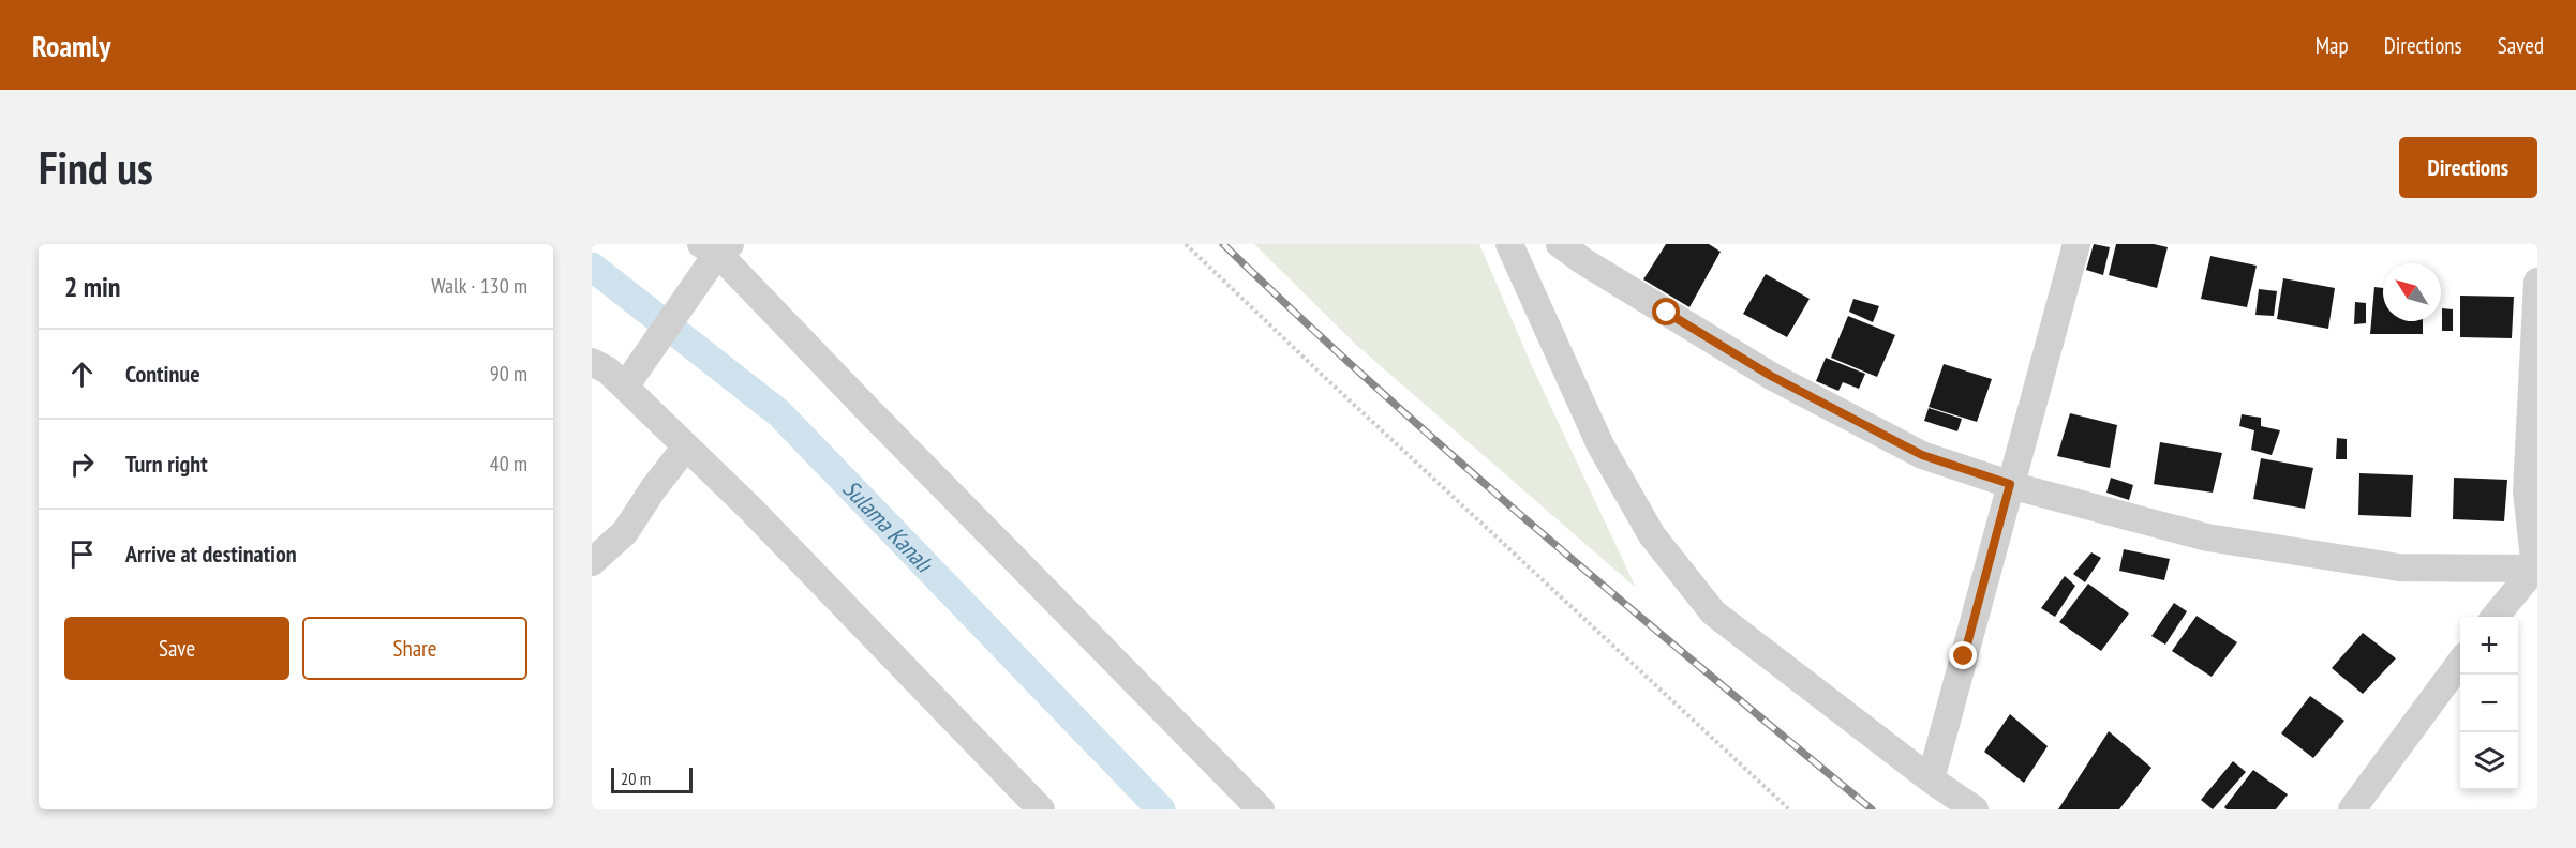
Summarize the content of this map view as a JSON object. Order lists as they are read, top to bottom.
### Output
{
  "water": ["Sulama Kanalı"],
  "scale_bar": "20 m",
  "north": "top left",
  "page": {
    "header": "Roamly",
    "nav": ["Map", "Directions", "Saved"],
    "buttons": [
      "Directions",
      ["Save", "Share"]
    ],
    "title": "Find us",
    "heading": ["2 min", "Walk · 130 m"],
    "list": [
      ["Continue", "90 m"],
      ["Turn right", "40 m"],
      "Arrive at destination"
    ],
    "map_buttons": ["+", "−"],
    "scale": "20 m"
  }
}
